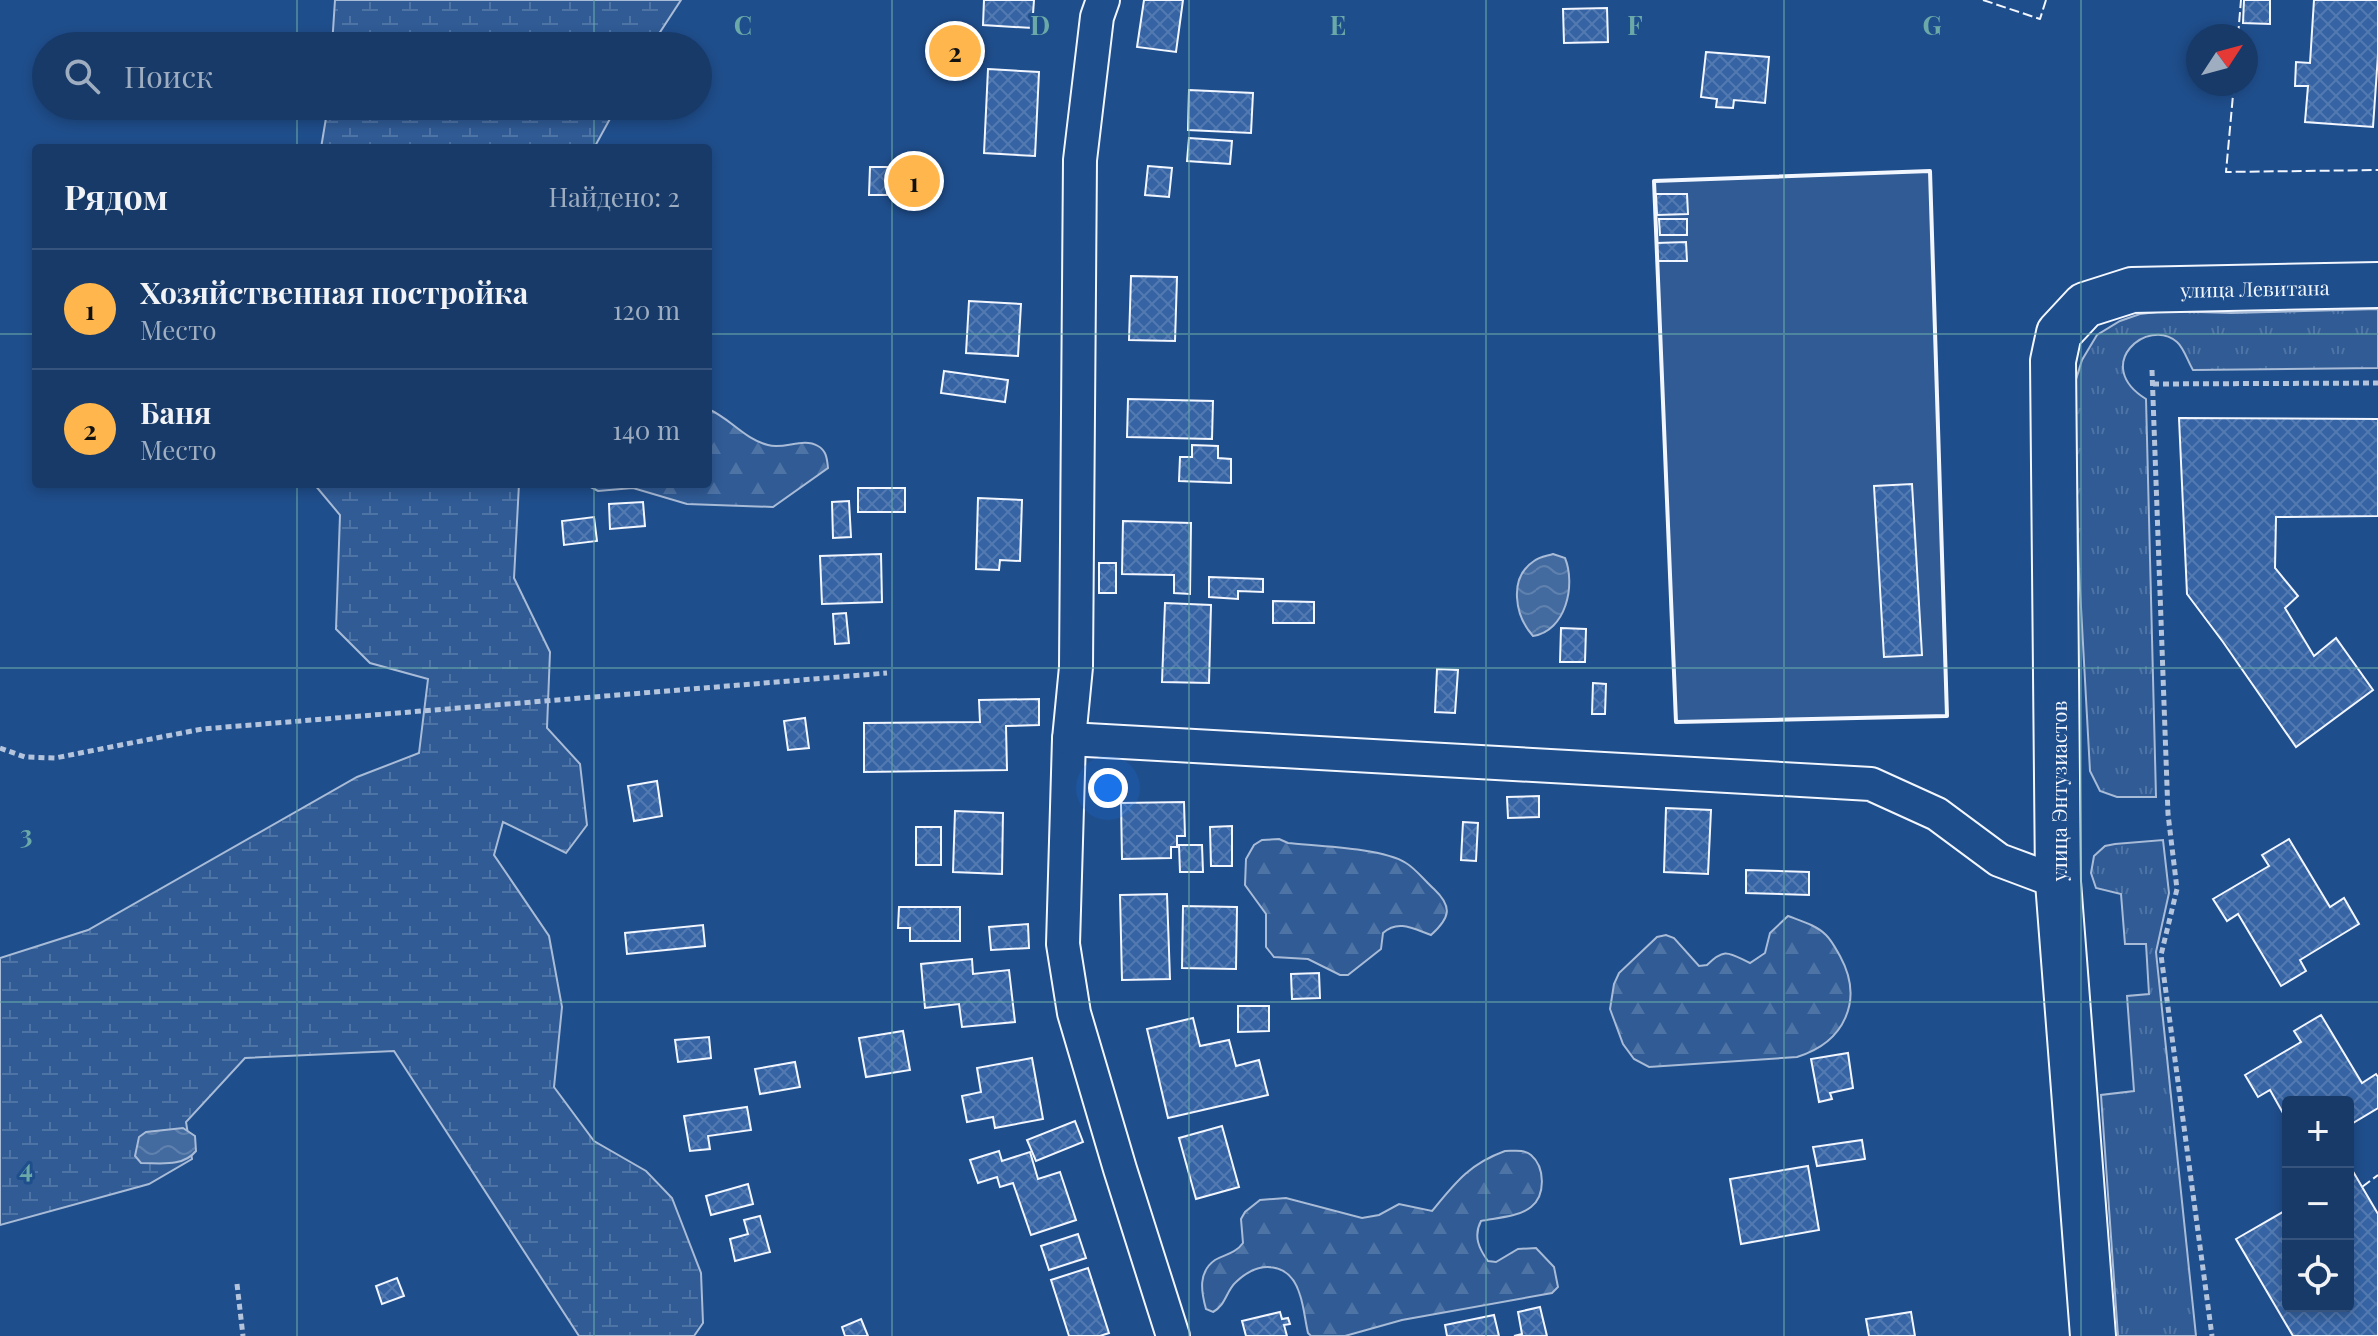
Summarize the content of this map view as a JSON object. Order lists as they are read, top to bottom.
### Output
{
  "streets": {
    "main road": ["улица Левитана", "улица Энтузиастов"]
  },
  "crossings": [
    ["улица Левитана", "улица Энтузиастов"]
  ],
  "north": "top right",
  "page": {
    "pins": ["2", "1"],
    "search": "Поиск",
    "heading": ["Рядом", "Найдено: 2"],
    "list": [
      {
        "mark": "1",
        "name": "Хозяйственная постройка",
        "note": "Место",
        "value": "120 m"
      },
      {
        "mark": "2",
        "name": "Баня",
        "note": "Место",
        "value": "140 m"
      }
    ],
    "map_buttons": ["+", "−"]
  },
  "grid": {
    "columns": [
      "C",
      "D",
      "E",
      "F",
      "G"
    ],
    "rows": ["3", "4"]
  }
}
